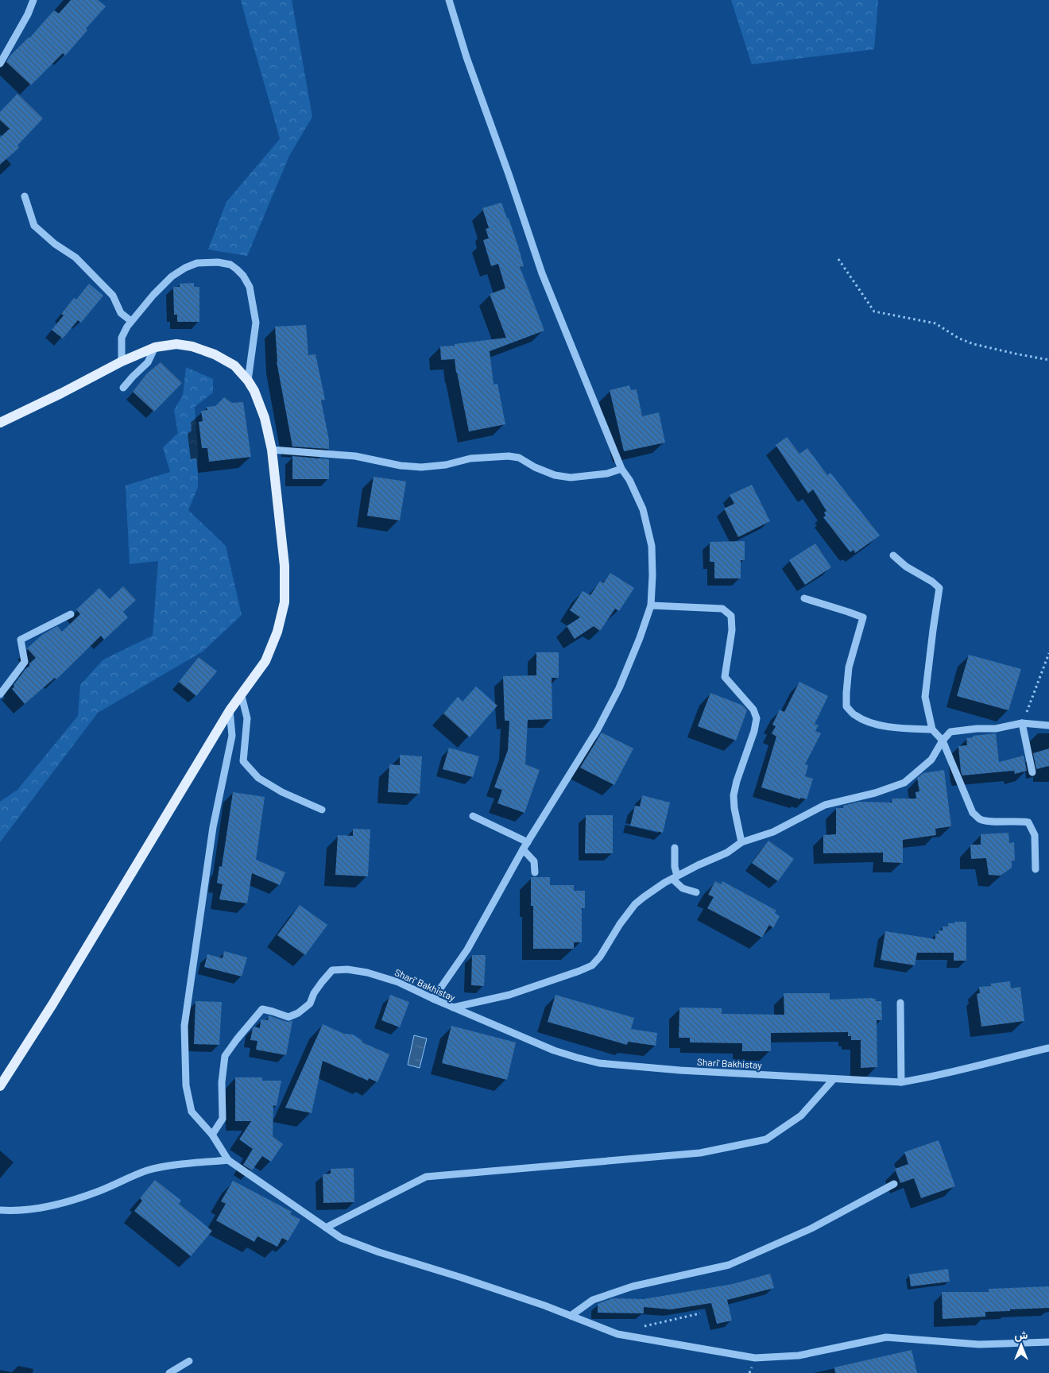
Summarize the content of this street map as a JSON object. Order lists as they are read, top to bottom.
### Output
{
  "streets": {
    "street": ["Shari' Bakhistay"]
  },
  "north": "top"
}
